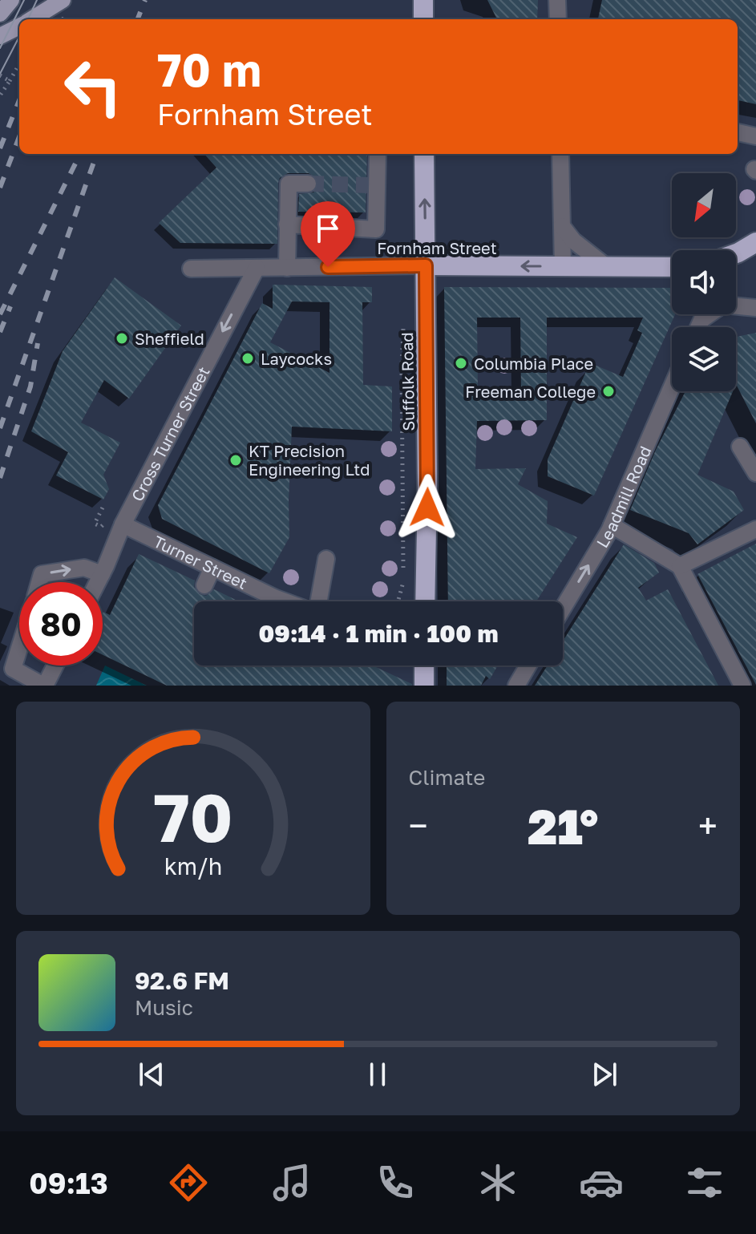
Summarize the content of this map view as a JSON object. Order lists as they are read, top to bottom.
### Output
{
  "streets": {
    "highway": ["Fornham Street", "Suffolk Road"],
    "street": ["Cross Turner Street", "Leadmill Road", "Turner Street"]
  },
  "crossings": [
    ["Fornham Street", "Suffolk Road"],
    ["Fornham Street", "Cross Turner Street"],
    ["Cross Turner Street", "Turner Street"]
  ],
  "one_way": ["Cross Turner Street", "Leadmill Road"],
  "places": [
    "Sheffield",
    "Laycocks",
    "Columbia Place",
    "Freeman College",
    "KT Precision Engineering Ltd"
  ],
  "north": "bottom left",
  "page": {
    "turn": ["70 m", "Fornham Street"],
    "limit": "80",
    "trip": "09:14 · 1 min · 100 m",
    "tile": "Climate",
    "heat": ["−", "21°", "+"],
    "song": ["92.6 FM", "Music"],
    "tabs": "09:13",
    "gauge": ["70", "km/h"]
  }
}
